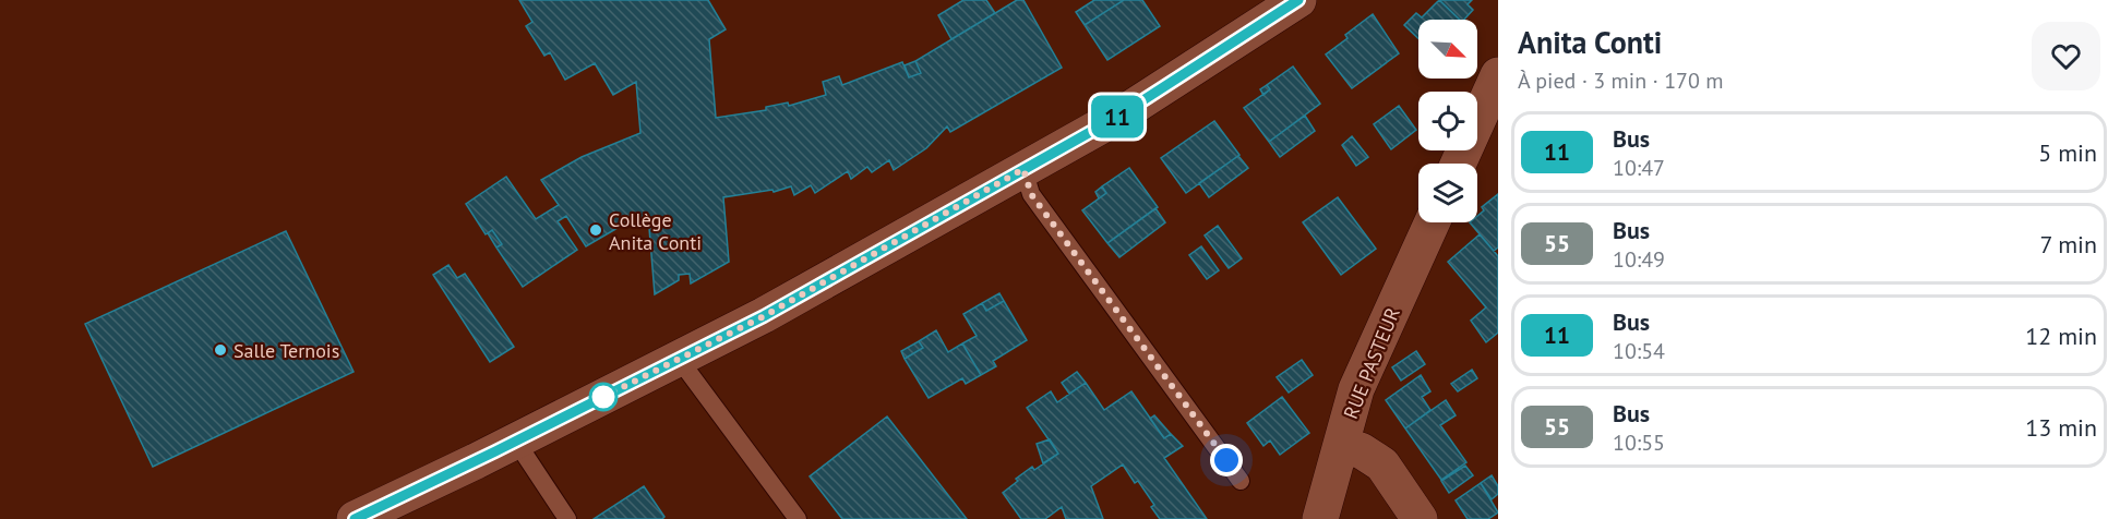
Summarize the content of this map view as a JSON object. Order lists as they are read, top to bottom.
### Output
{
  "streets": {
    "street": ["RUE PASTEUR"]
  },
  "places": ["Collège Anita Conti", "Salle Ternois"],
  "lines": ["bus line 11"],
  "north": "bottom right",
  "page": {
    "on_map": "11",
    "heading": ["Anita Conti", "À pied · 3 min · 170 m"],
    "list": [
      {
        "mark": "11",
        "name": "Bus",
        "note": "10:47",
        "value": "5 min"
      },
      {
        "mark": "55",
        "name": "Bus",
        "note": "10:49",
        "value": "7 min"
      },
      {
        "mark": "11",
        "name": "Bus",
        "note": "10:54",
        "value": "12 min"
      },
      {
        "mark": "55",
        "name": "Bus",
        "note": "10:55",
        "value": "13 min"
      }
    ]
  }
}
